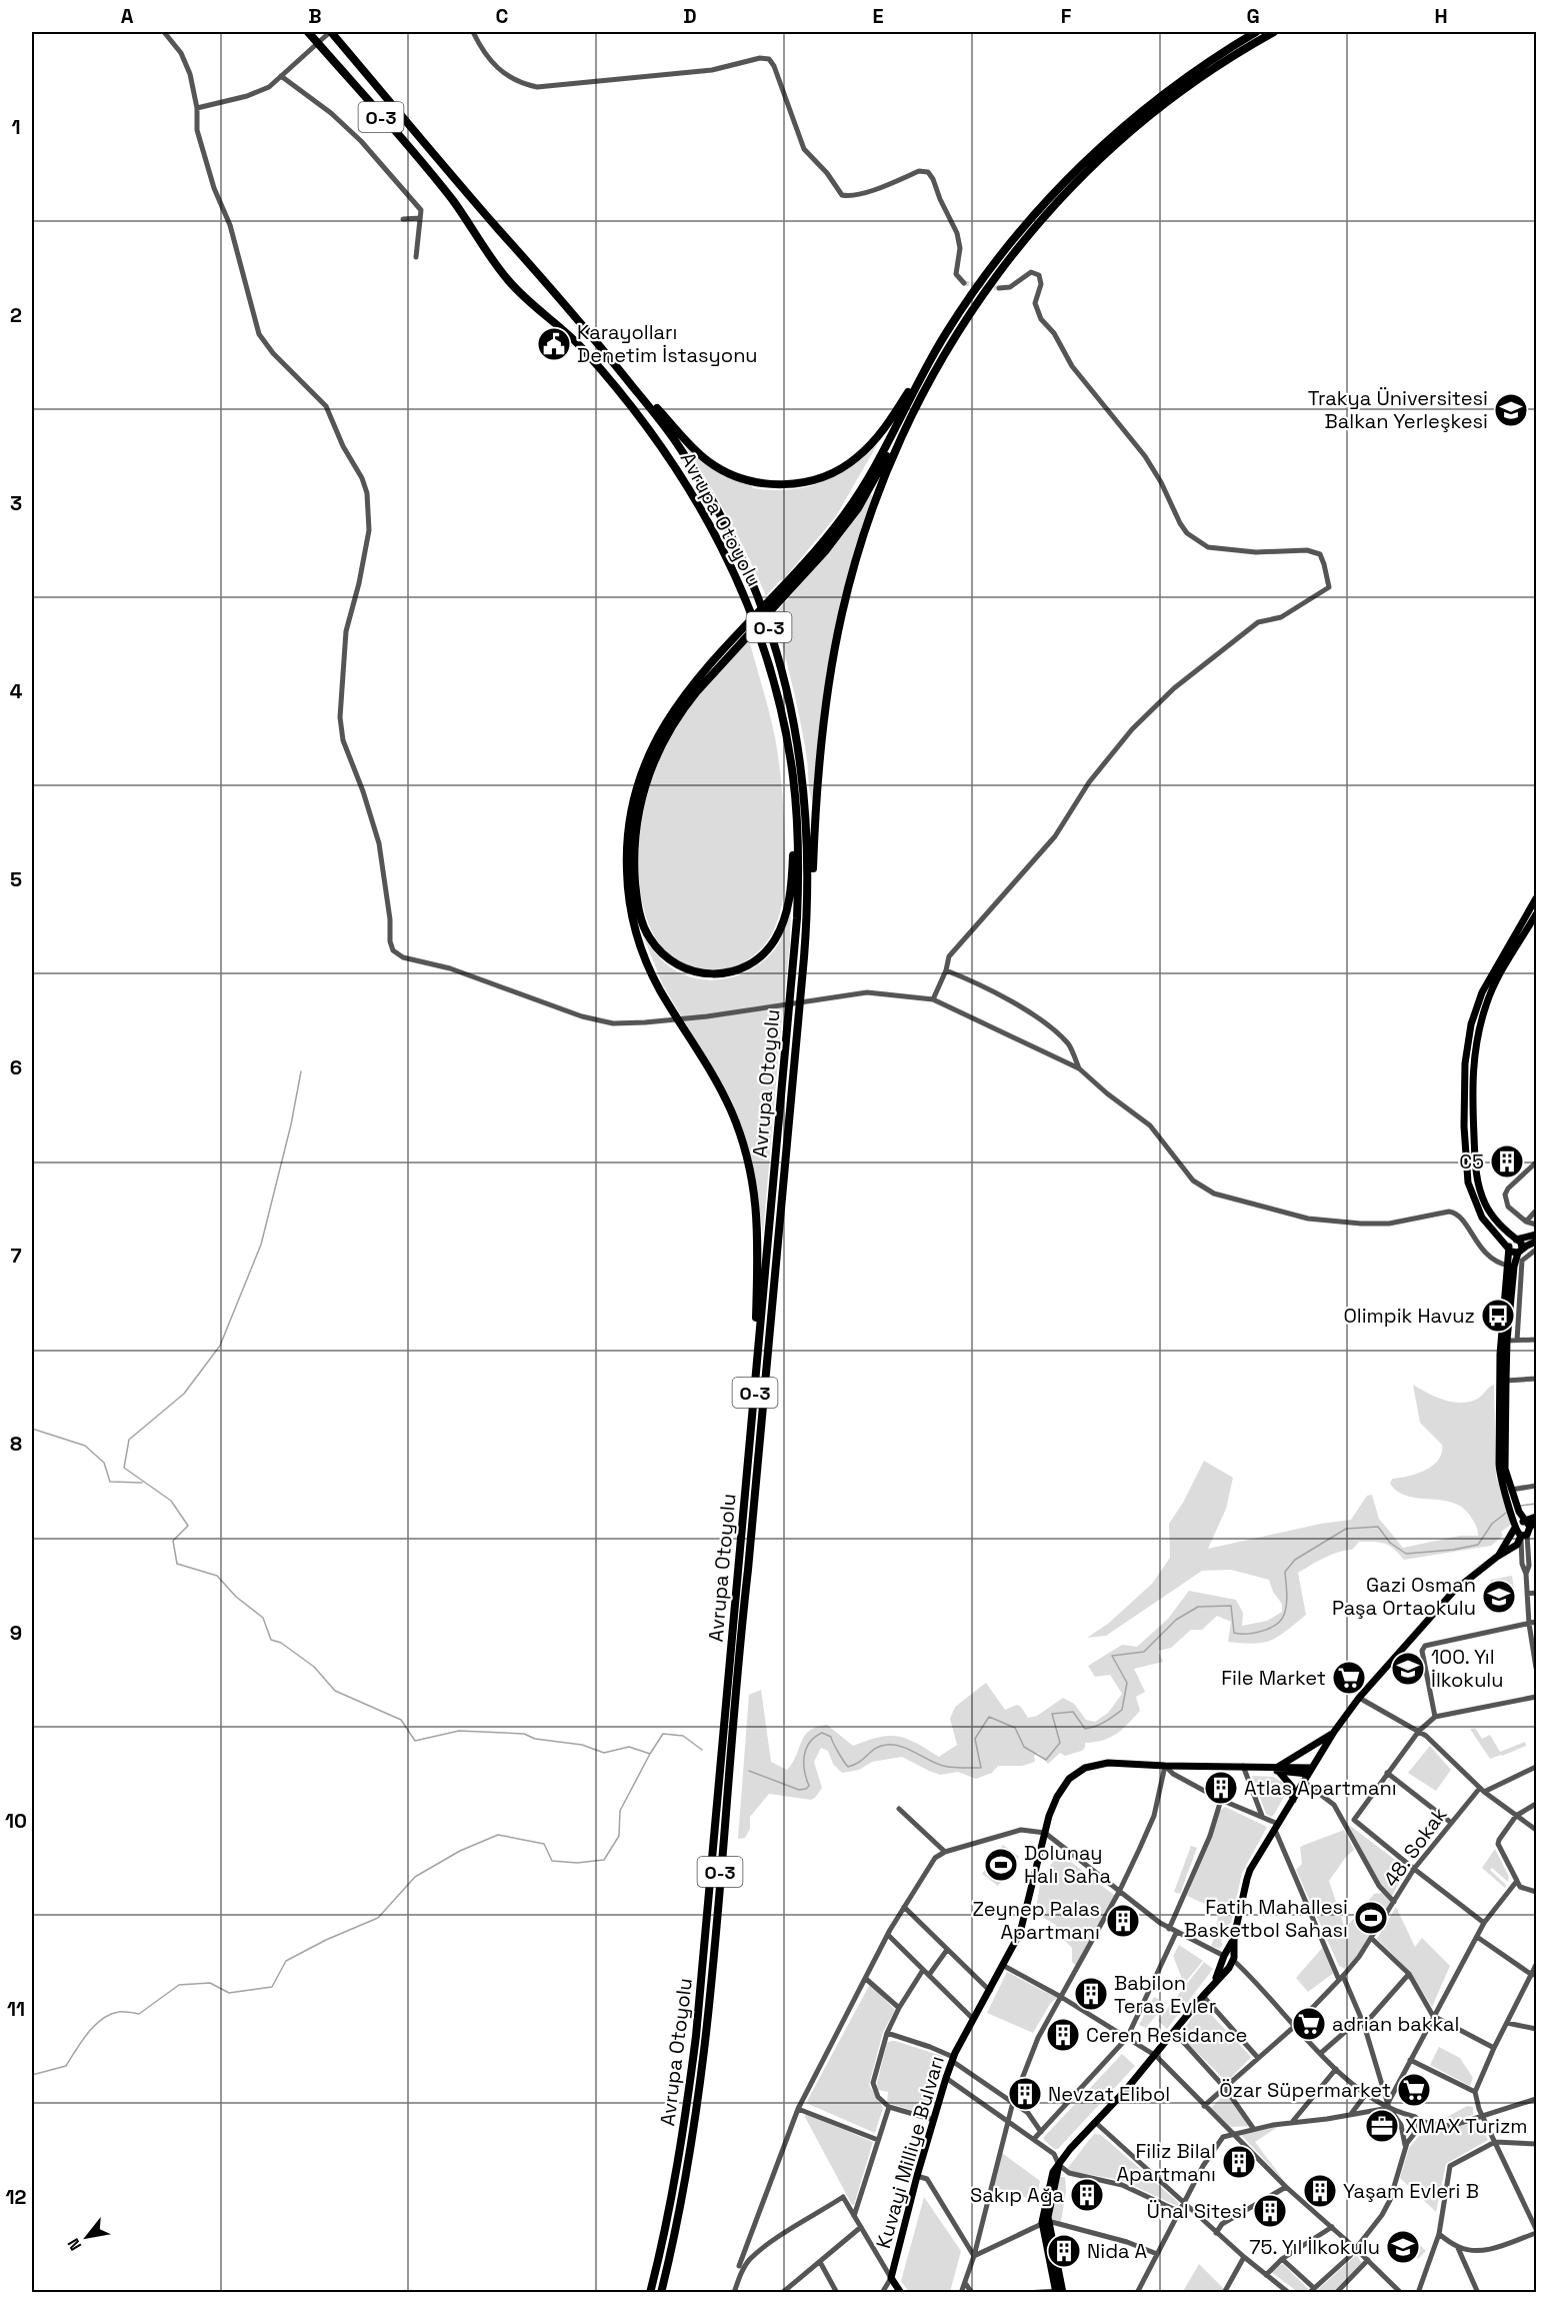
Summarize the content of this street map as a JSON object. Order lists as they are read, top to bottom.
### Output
{
  "streets": {
    "highway": ["O-3", "Avrupa Otoyolu"],
    "main road": ["Kuvayi Milliye Bulvarı"],
    "street": ["48. Sokak"]
  },
  "places": {
    "public building": ["Karayolları Denetim İstasyonu"],
    "school or university": [
      "Trakya Üniversitesi Balkan Yerleşkesi",
      "Gazi Osman Paşa Ortaokulu",
      "100. Yıl İlkokulu",
      "75. Yıl İlkokulu"
    ],
    "building": [
      "C5",
      "Atlas Apartmanı",
      "Zeynep Palas Apartmanı",
      "Babilon Teras Evler",
      "Ceren Residance",
      "Nevzat Elibol",
      "Filiz Bilal Apartmanı",
      "Yaşam Evleri B",
      "Sakıp Ağa",
      "Ünal Sitesi",
      "Nida A"
    ],
    "bus stop": ["Olimpik Havuz"],
    "supermarket": ["File Market", "adrian bakkal", "Özar Süpermarket"],
    "sports": ["Dolunay Halı Saha", "Fatih Mahallesi Basketbol Sahası"],
    "office": ["XMAX Turizm"]
  },
  "north": "bottom left",
  "grid": {
    "columns": [
      "A",
      "B",
      "C",
      "D",
      "E",
      "F",
      "G",
      "H"
    ],
    "rows": [
      "1",
      "2",
      "3",
      "4",
      "5",
      "6",
      "7",
      "8",
      "9",
      "10",
      "11",
      "12"
    ]
  }
}
